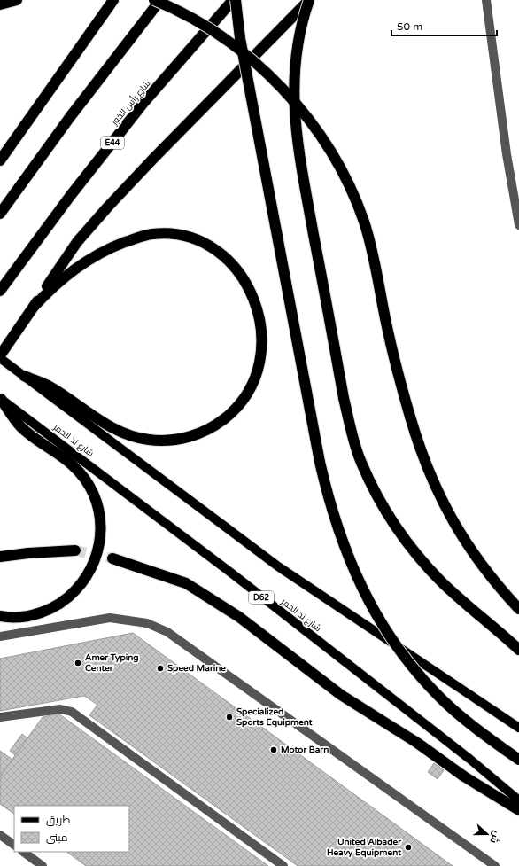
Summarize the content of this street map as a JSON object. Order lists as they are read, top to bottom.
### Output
{
  "streets": {
    "highway": ["شارع رأس الخور", "E44"],
    "main road": ["شارع ند الحمر", "D62"]
  },
  "places": [
    "Amer Typing Center",
    "Speed Marine",
    "Specialized Sports Equipment",
    "Motor Barn",
    "United Albader Heavy Equipment"
  ],
  "legend": ["طريق", "مبنى"],
  "scale_bar": "50 m",
  "north": "right"
}
